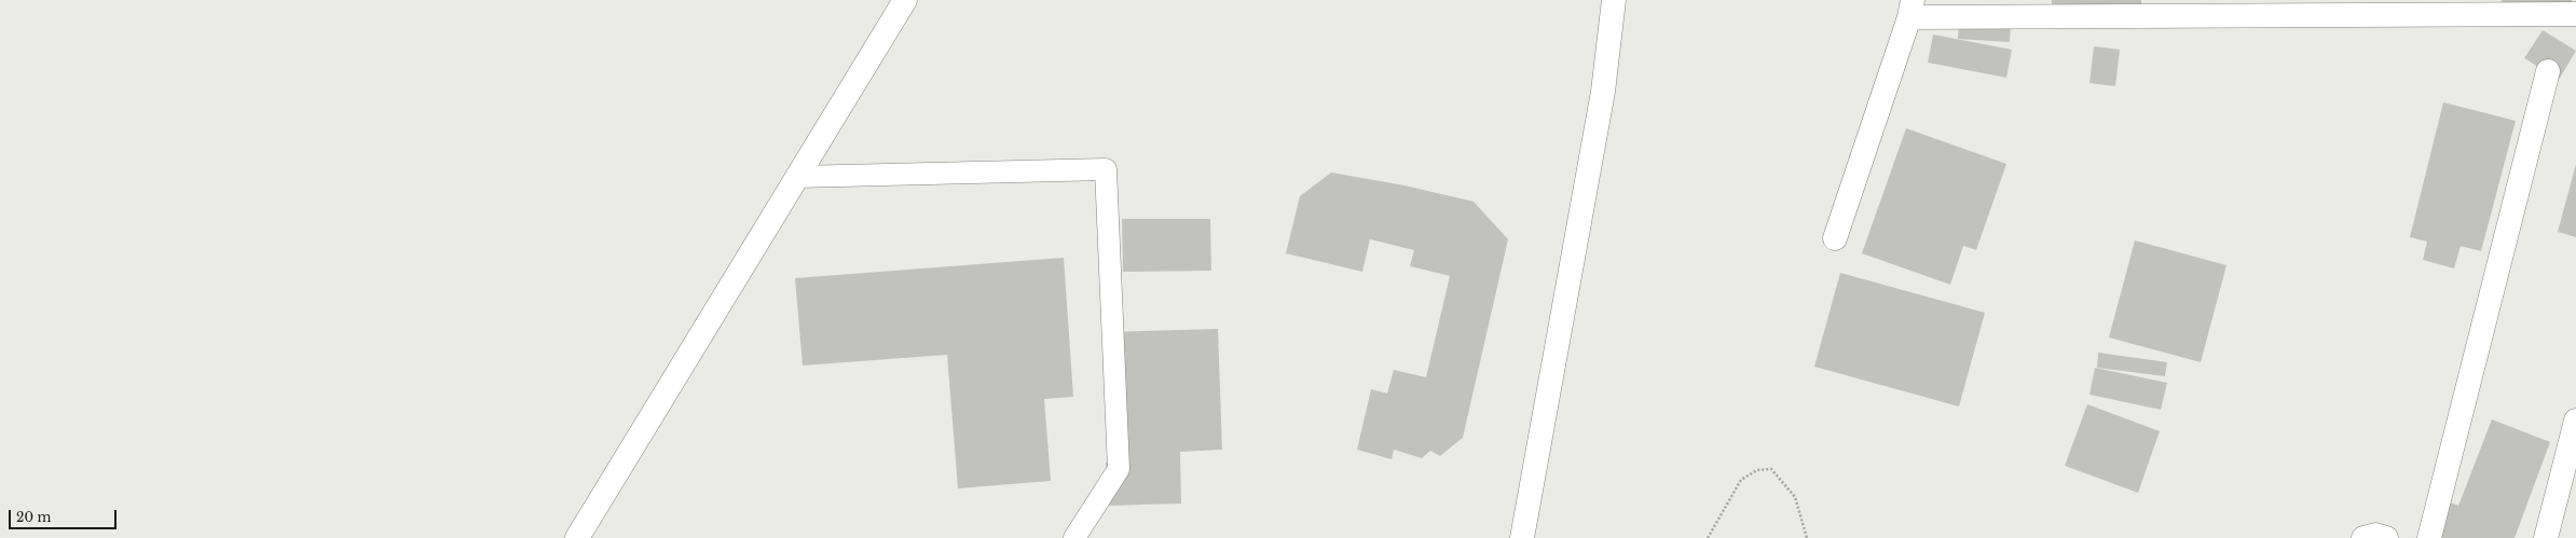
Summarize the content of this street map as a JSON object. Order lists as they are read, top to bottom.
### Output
{
  "scale_bar": "20 m"
}
